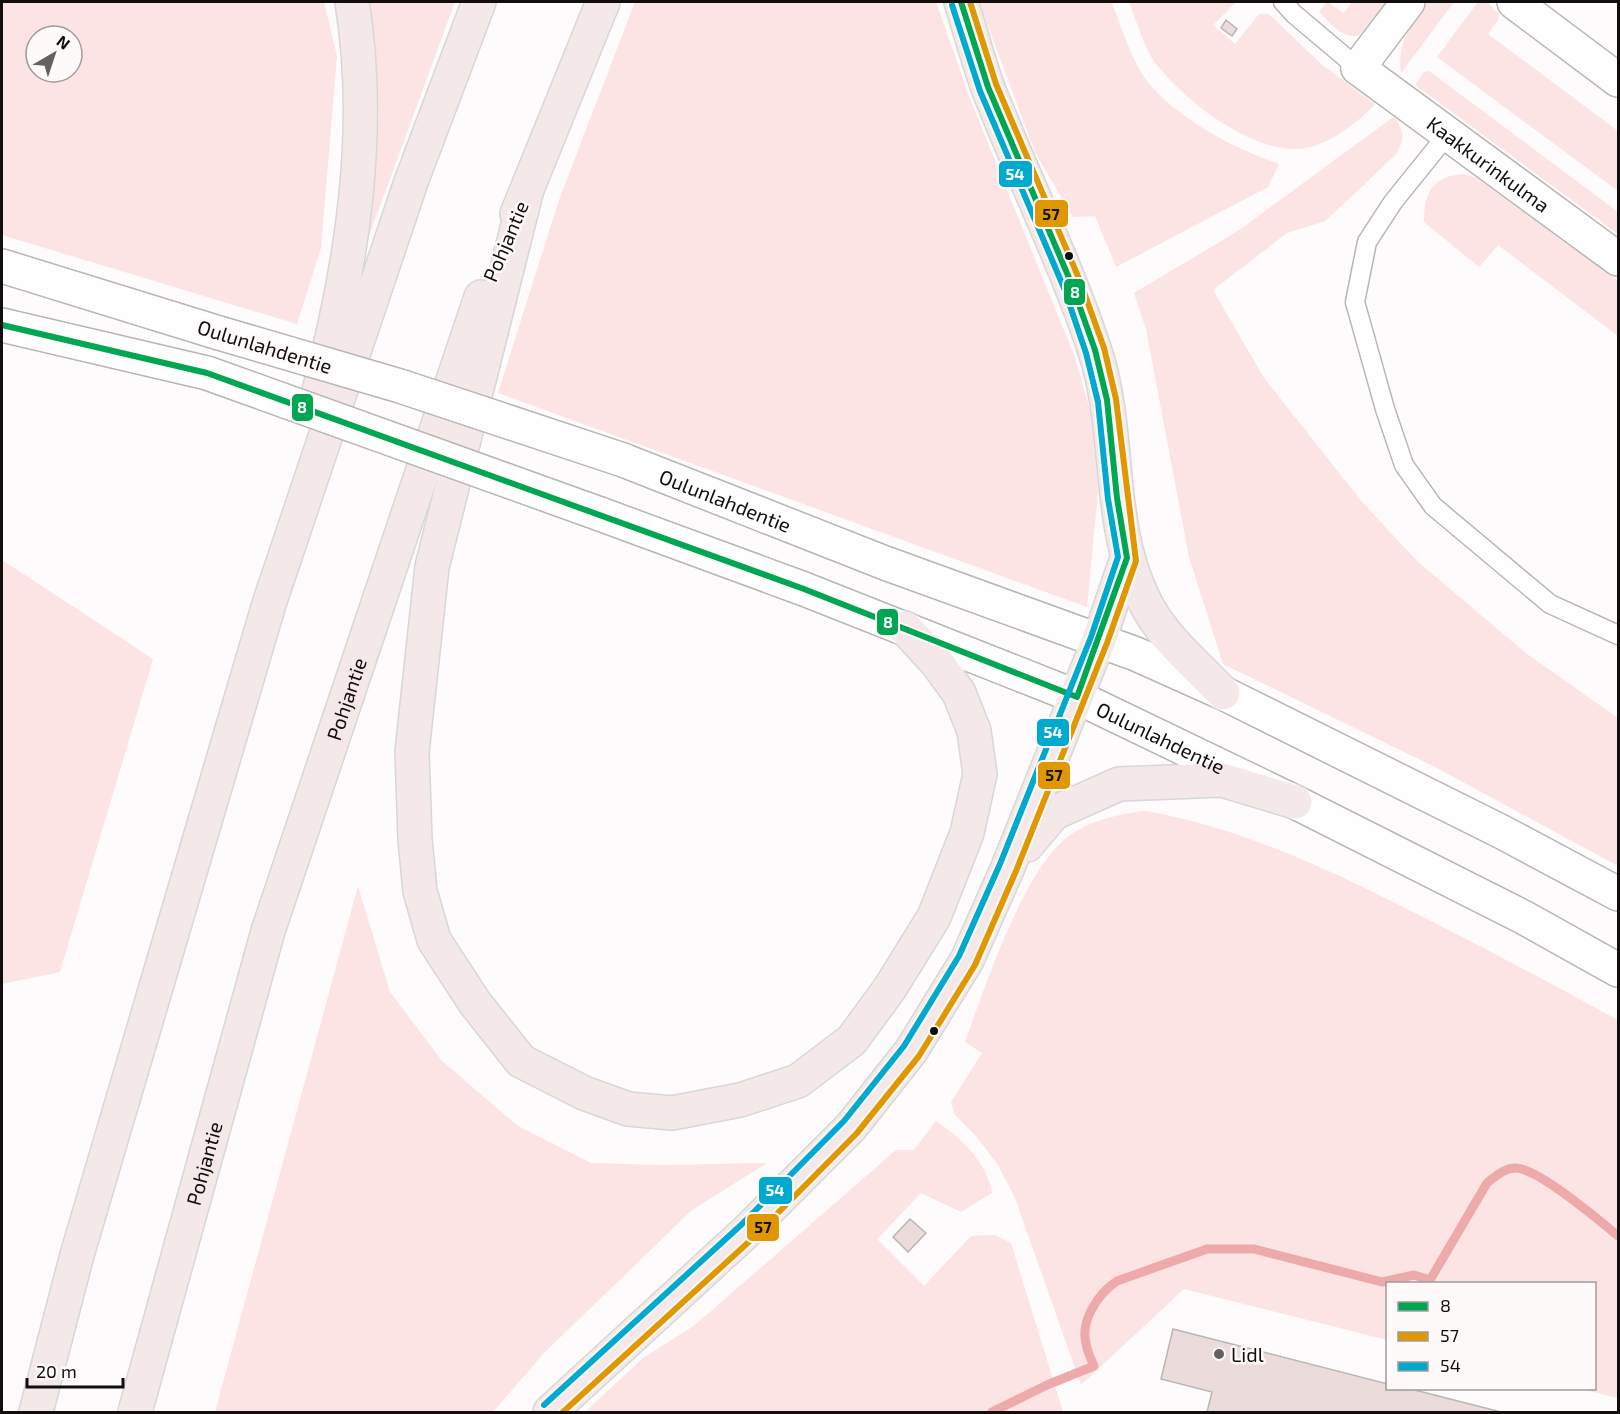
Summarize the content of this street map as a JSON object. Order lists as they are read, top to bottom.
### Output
{
  "streets": {
    "highway": ["Pohjantie"],
    "main road": ["Kaakkurinkulma", "Oulunlahdentie"]
  },
  "places": ["Lidl"],
  "lines": ["transit line 8", "transit line 57", "transit line 54"],
  "legend": ["8", "57", "54"],
  "scale_bar": "20 m",
  "north": "top right"
}
